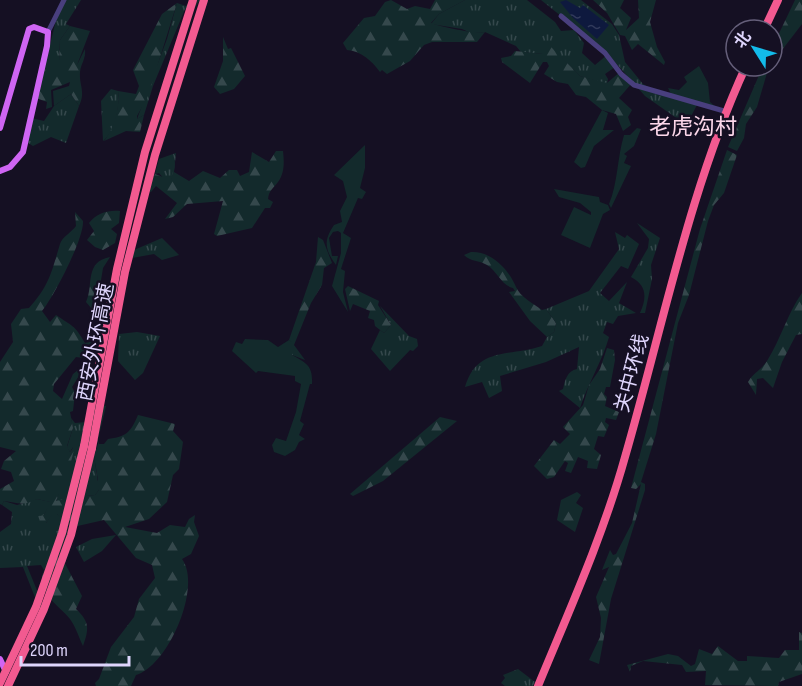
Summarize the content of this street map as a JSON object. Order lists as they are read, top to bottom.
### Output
{
  "streets": {
    "highway": ["西安外环高速", "关中环线"]
  },
  "districts": ["老虎沟村"],
  "scale_bar": "200 m",
  "north": "top left"
}
